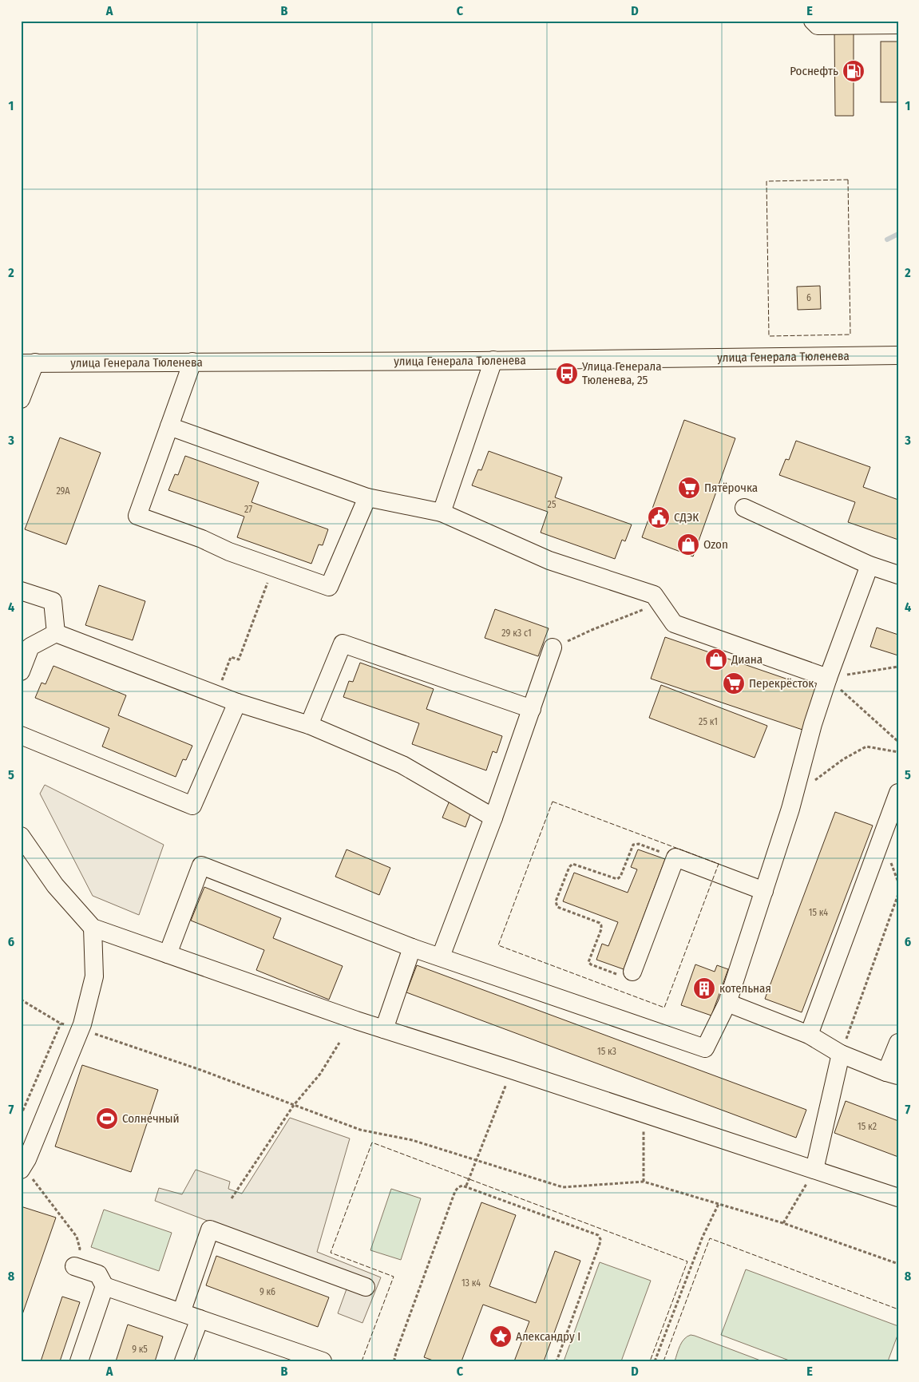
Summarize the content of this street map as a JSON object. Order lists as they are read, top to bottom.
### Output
{
  "streets": {
    "street": ["улица Генерала Тюленева"]
  },
  "places": {
    "fuel station": ["Роснефть"],
    "bus stop": ["Улица Генерала Тюленева, 25"],
    "supermarket": ["Пятёрочка", "Перекрёсток"],
    "public building": ["СДЭК"],
    "shop": ["Ozon", "Диана"],
    "building": ["котельная"],
    "sports": ["Солнечный"],
    "place": ["Александру I"]
  },
  "house_numbers": [
    "6",
    "29А",
    "25",
    "27",
    "29 к3 с1",
    "25 к1",
    "15 к4",
    "15 к3",
    "15 к2",
    "13 к4",
    "9 к6",
    "9 к5"
  ],
  "grid": {
    "columns": [
      "A",
      "B",
      "C",
      "D",
      "E"
    ],
    "rows": [
      "1",
      "2",
      "3",
      "4",
      "5",
      "6",
      "7",
      "8"
    ]
  }
}
